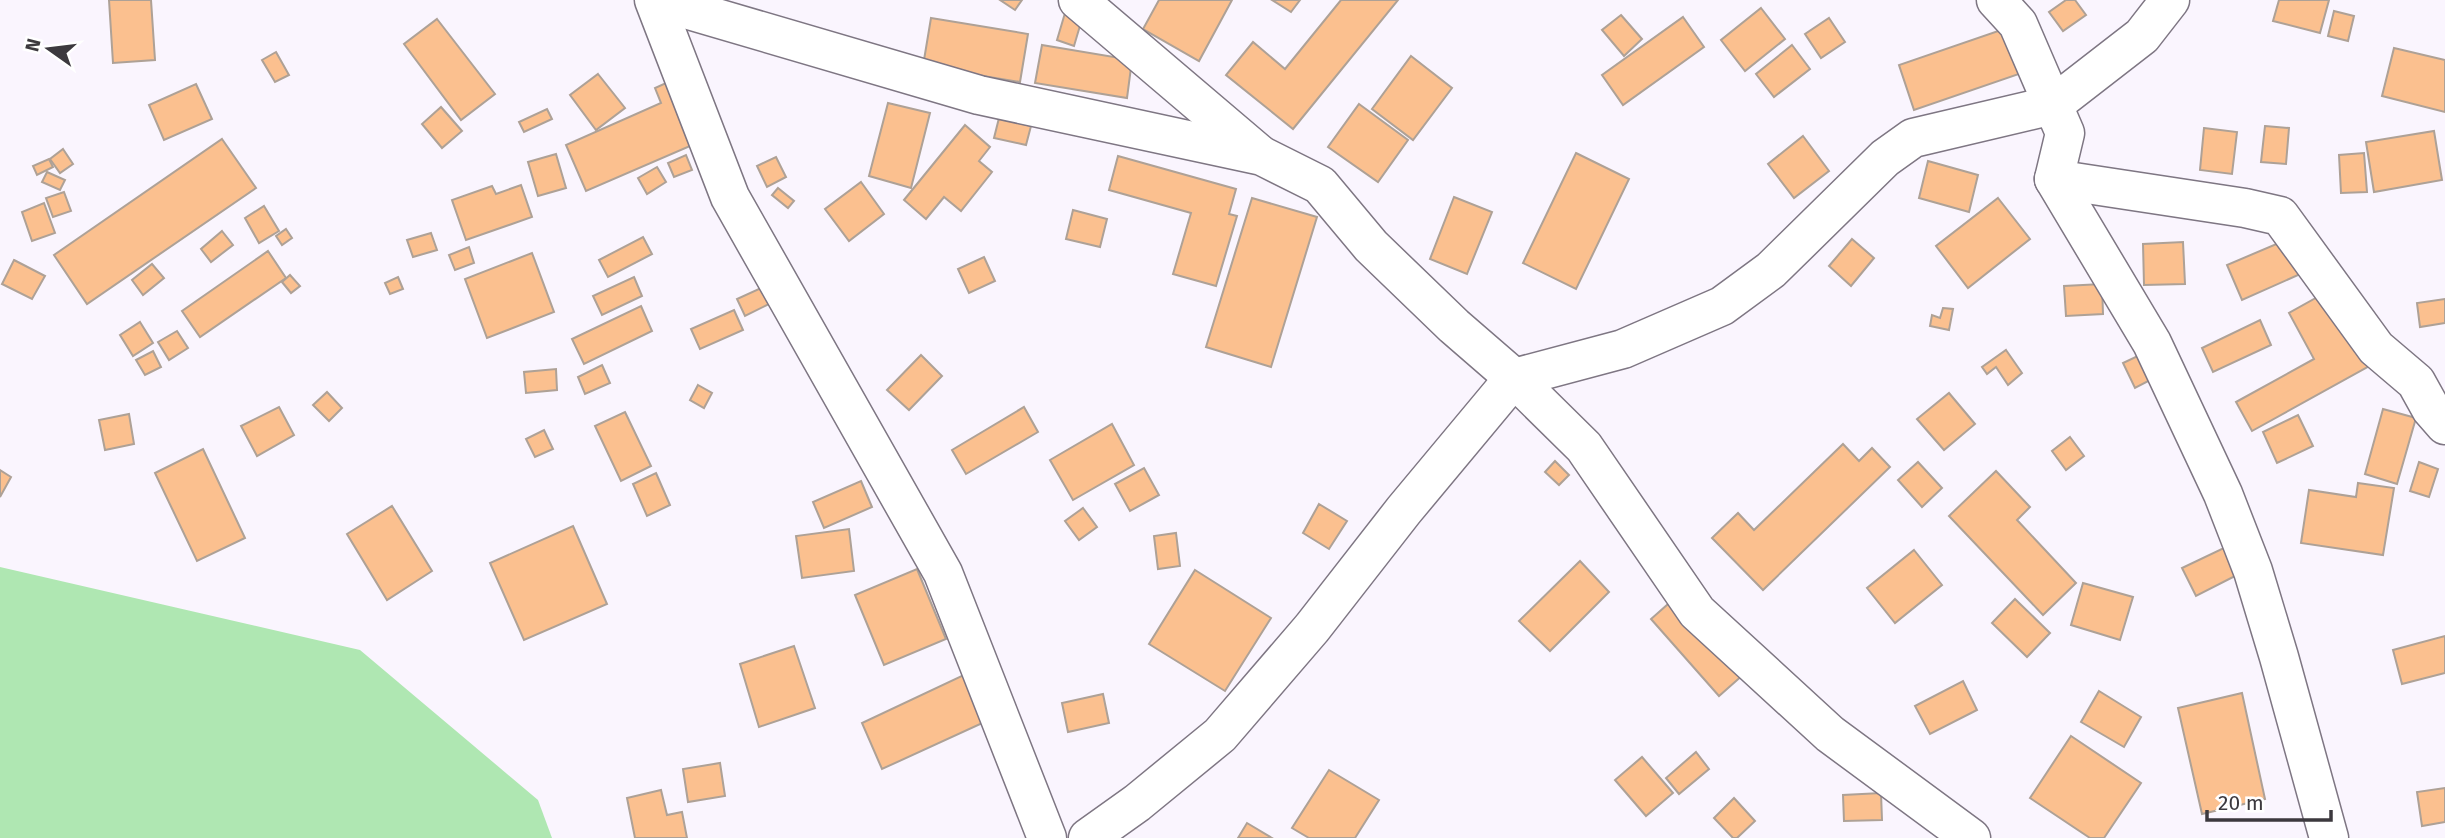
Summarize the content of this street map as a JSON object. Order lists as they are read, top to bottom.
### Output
{
  "scale_bar": "20 m",
  "north": "left"
}
